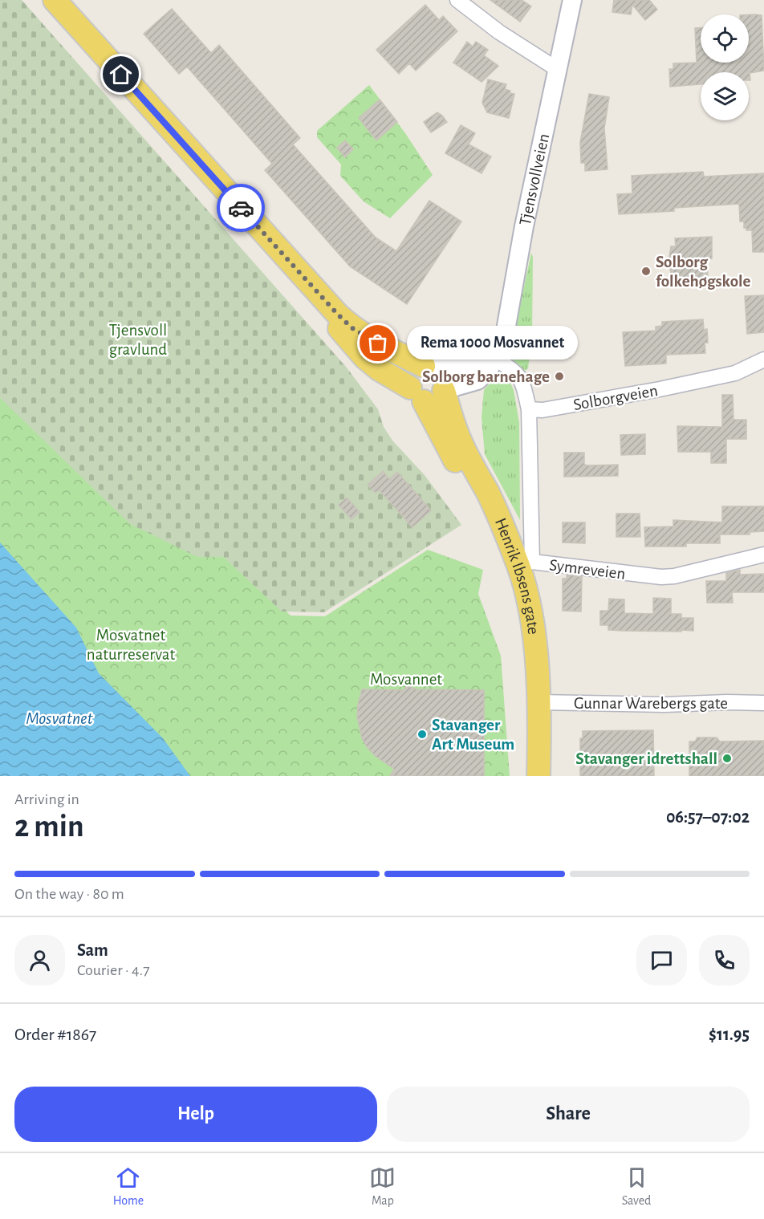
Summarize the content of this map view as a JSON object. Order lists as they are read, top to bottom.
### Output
{
  "streets": {
    "main road": ["Henrik Ibsens gate"],
    "street": [
      "Tjensvollveien",
      "Solborgveien",
      "Symreveien",
      "Gunnar Warebergs gate"
    ]
  },
  "crossings": [
    ["Tjensvollveien", "Henrik Ibsens gate"],
    ["Solborgveien", "Symreveien"],
    ["Henrik Ibsens gate", "Gunnar Warebergs gate"]
  ],
  "water": ["Mosvatnet"],
  "parks": ["Tjensvoll gravlund", "Mosvatnet naturreservat", "Mosvannet"],
  "places": [
    "Solborg folkehøgskole",
    "Rema 1000 Mosvannet",
    "Solborg barnehage",
    "Stavanger Art Museum",
    "Stavanger idrettshall"
  ],
  "page": {
    "bubble": "Rema 1000 Mosvannet",
    "heading": ["2 min", "Arriving in", "06:57–07:02"],
    "panel": [
      "Sam",
      "Courier · 4.7",
      "Order #1867",
      "$11.95"
    ],
    "bar": "On the way · 80 m",
    "buttons": ["Help", "Share"],
    "tabs": ["Home", "Map", "Saved"]
  }
}
